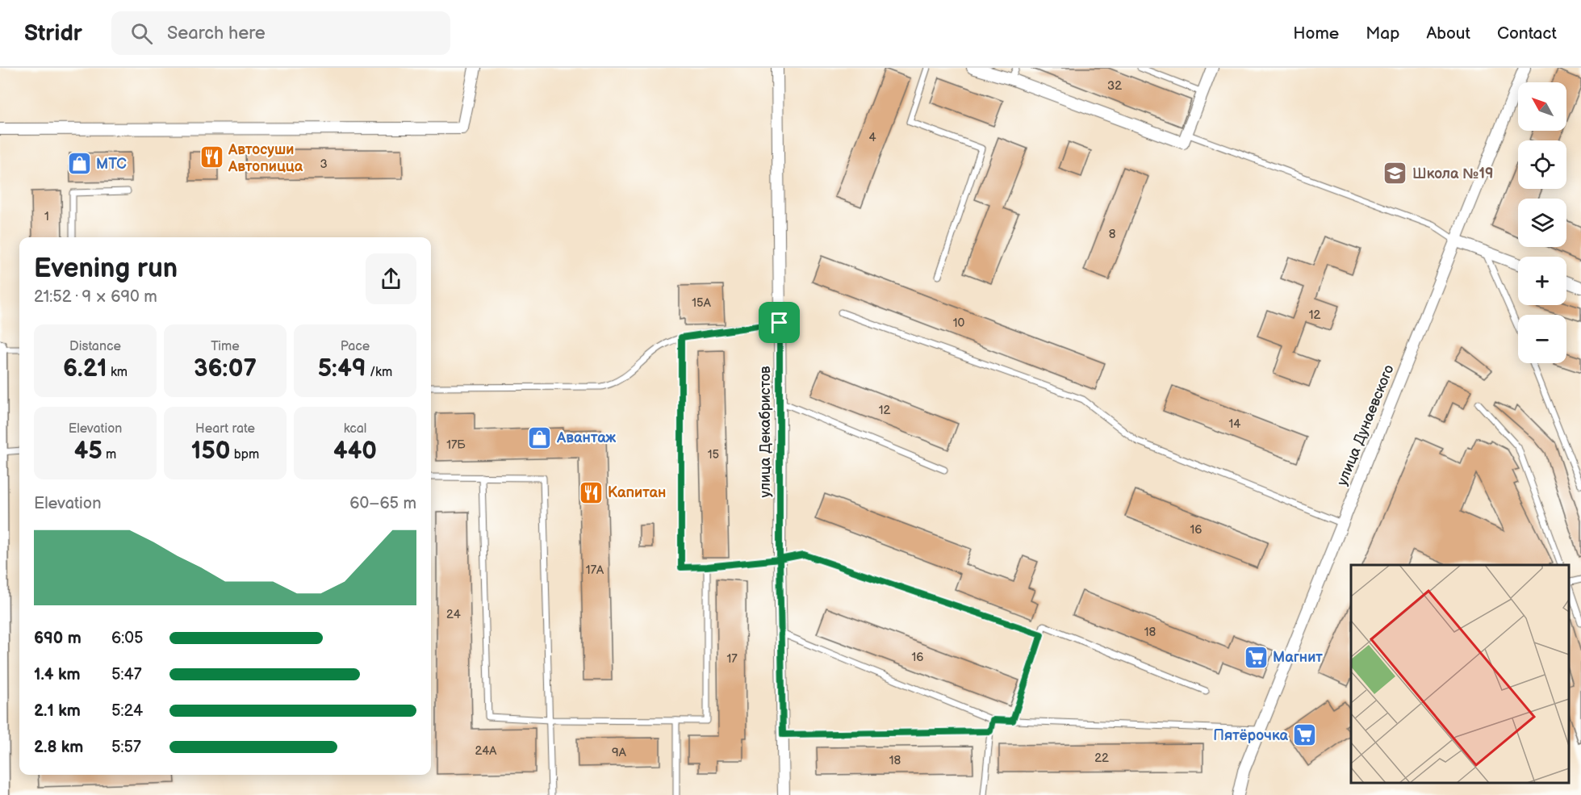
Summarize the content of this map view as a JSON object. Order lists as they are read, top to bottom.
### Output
{
  "streets": {
    "street": ["улица Дунаевского", "улица Декабристов"]
  },
  "places": {
    "restaurant": ["Автосуши Автопицца", "Капитан"],
    "shop": ["МТС", "Авантаж"],
    "school or university": ["Школа №19"],
    "supermarket": ["Магнит", "Пятёрочка"]
  },
  "house_numbers": [
    "32",
    "4",
    "3",
    "1",
    "8",
    "15А",
    "12",
    "10",
    "12",
    "14",
    "17Б",
    "15",
    "16",
    "17А",
    "24",
    "18",
    "16",
    "17",
    "24А",
    "9А",
    "22",
    "18"
  ],
  "north": "top left",
  "page": {
    "header": "Stridr",
    "search": "Search here",
    "nav": [
      "Home",
      "Map",
      "About",
      "Contact"
    ],
    "map_buttons": ["+", "−"],
    "heading": ["Evening run", "21:52 · 9 × 690 m"],
    "stats": [
      ["Distance", "6.21 km"],
      ["Time", "36:07"],
      ["Pace", "5:49 /km"],
      ["Elevation", "45 m"],
      ["Heart rate", "150 bpm"],
      ["kcal", "440"]
    ],
    "chart": ["Elevation", "60–65 m"],
    "list": [
      {
        "name": "690 m",
        "note": "6:05"
      },
      {
        "name": "1.4 km",
        "note": "5:47"
      },
      {
        "name": "2.1 km",
        "note": "5:24"
      },
      {
        "name": "2.8 km",
        "note": "5:57"
      }
    ]
  }
}
